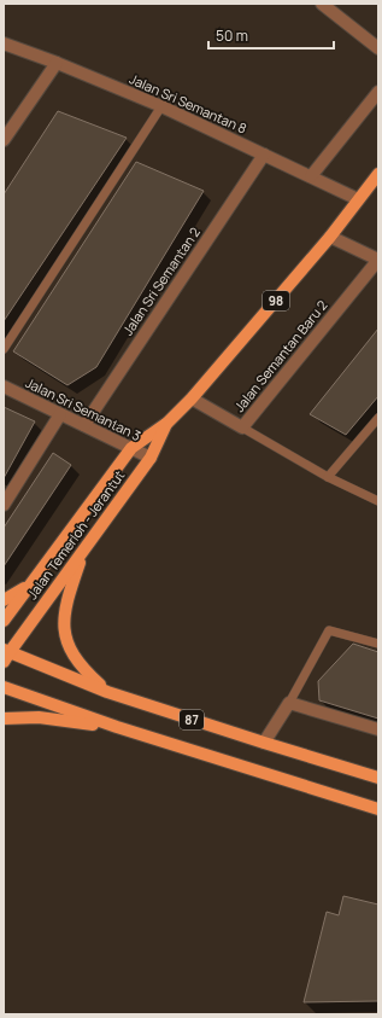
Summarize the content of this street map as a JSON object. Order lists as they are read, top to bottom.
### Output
{
  "streets": {
    "main road": ["98", "Jalan Temerloh - Jerantut", "87"],
    "street": [
      "Jalan Sri Semantan 8",
      "Jalan Sri Semantan 2",
      "Jalan Semantan Baru 2",
      "Jalan Sri Semantan 3"
    ]
  },
  "crossings": [
    ["Jalan Sri Semantan 8", "Jalan Sri Semantan 2"],
    ["Jalan Sri Semantan 8", "Jalan Temerloh - Jerantut"],
    ["Jalan Sri Semantan 2", "Jalan Sri Semantan 3"],
    ["Jalan Semantan Baru 2", "Jalan Temerloh - Jerantut"],
    ["Jalan Sri Semantan 3", "Jalan Temerloh - Jerantut"],
    ["Jalan Temerloh - Jerantut", "87"]
  ],
  "scale_bar": "50 m"
}
